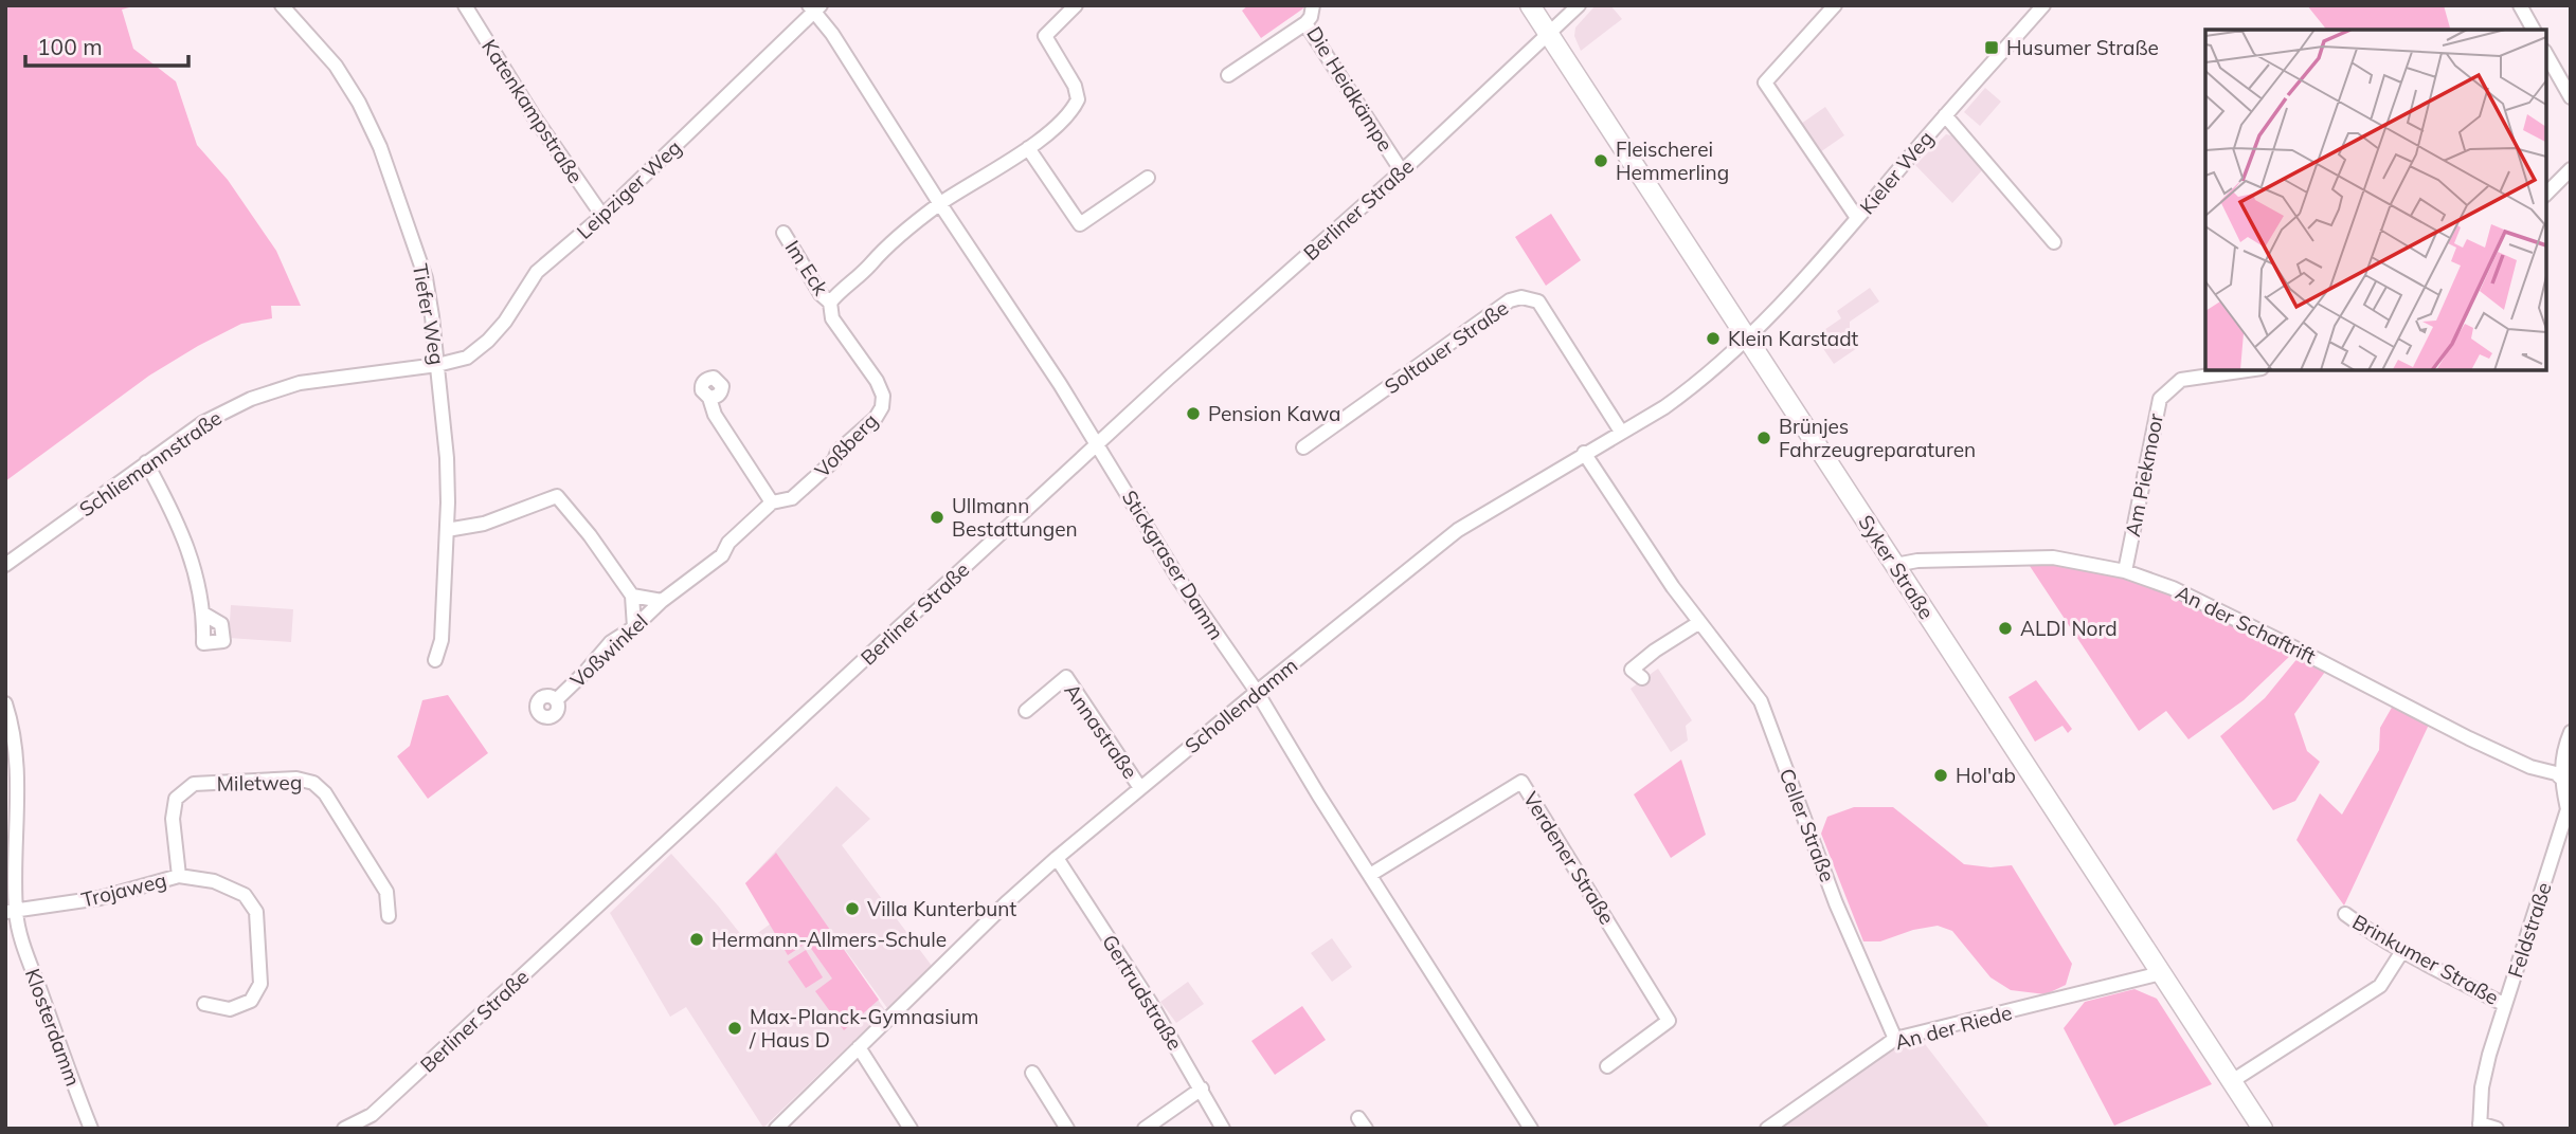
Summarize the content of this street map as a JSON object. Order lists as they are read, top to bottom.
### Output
{
  "streets": {
    "main road": ["Syker Straße"],
    "street": [
      "Die Heidkämpe",
      "Katenkampstraße",
      "Kieler Weg",
      "Leipziger Weg",
      "Berliner Straße",
      "Im Eck",
      "Tiefer Weg",
      "Soltauer Straße",
      "Voßberg",
      "Schliemannstraße",
      "Am Piekmoor",
      "Stickgraser Damm",
      "An der Schaftrift",
      "Voßwinkel",
      "Schollendamm",
      "Annastraße",
      "Miletweg",
      "Celler Straße",
      "Verdener Straße",
      "Trojaweg",
      "Feldstraße",
      "Brinkumer Straße",
      "Gertrudstraße",
      "Klosterdamm",
      "An der Riede"
    ]
  },
  "crossings": [
    ["Die Heidkämpe", "Berliner Straße"],
    ["Katenkampstraße", "Leipziger Weg"],
    ["Kieler Weg", "Syker Straße"],
    ["Kieler Weg", "Schollendamm"],
    ["Leipziger Weg", "Tiefer Weg"],
    ["Leipziger Weg", "Schliemannstraße"],
    ["Leipziger Weg", "Stickgraser Damm"],
    ["Berliner Straße", "Stickgraser Damm"],
    ["Berliner Straße", "Syker Straße"],
    ["Im Eck", "Voßberg"],
    ["Tiefer Weg", "Schliemannstraße"],
    ["Soltauer Straße", "Schollendamm"],
    ["Voßberg", "Voßwinkel"],
    ["Am Piekmoor", "An der Schaftrift"],
    ["Stickgraser Damm", "Schollendamm"],
    ["Stickgraser Damm", "Verdener Straße"],
    ["Syker Straße", "An der Schaftrift"],
    ["Syker Straße", "Schollendamm"],
    ["Syker Straße", "An der Riede"],
    ["An der Schaftrift", "Feldstraße"],
    ["Schollendamm", "Annastraße"],
    ["Schollendamm", "Celler Straße"],
    ["Schollendamm", "Gertrudstraße"],
    ["Miletweg", "Trojaweg"],
    ["Celler Straße", "An der Riede"],
    ["Trojaweg", "Klosterdamm"],
    ["Feldstraße", "Brinkumer Straße"]
  ],
  "places": {
    "transit": ["Husumer Straße"],
    "other": [
      "Fleischerei Hemmerling",
      "Klein Karstadt",
      "Pension Kawa",
      "Brünjes Fahrzeugreparaturen",
      "Ullmann Bestattungen",
      "ALDI Nord",
      "Hol'ab",
      "Villa Kunterbunt",
      "Hermann-Allmers-Schule",
      "Max-Planck-Gymnasium / Haus D"
    ]
  },
  "scale_bar": "100 m"
}
